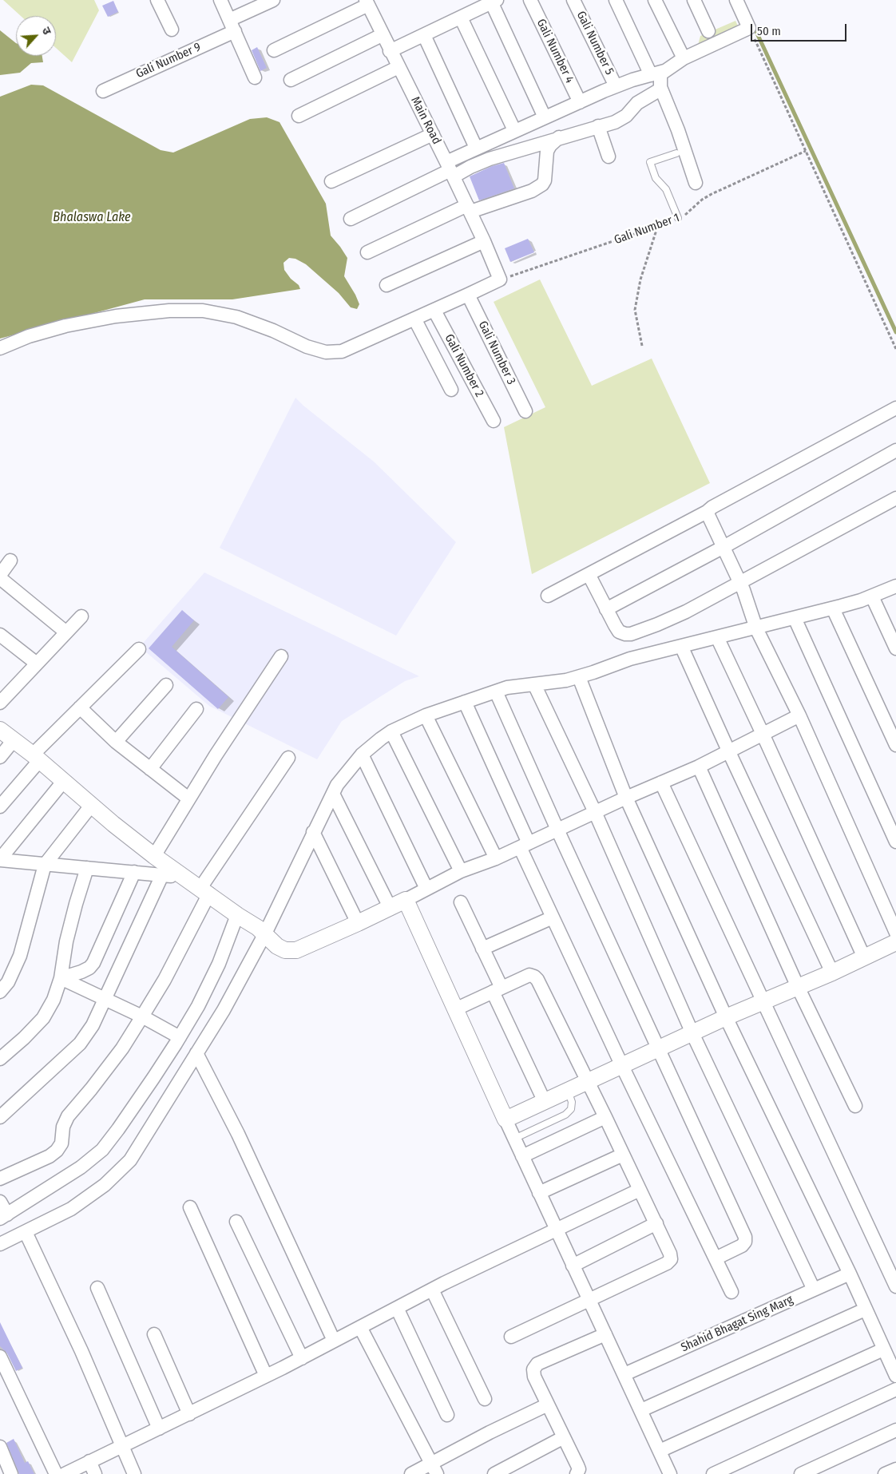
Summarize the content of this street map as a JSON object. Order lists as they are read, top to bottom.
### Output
{
  "streets": {
    "street": [
      "Gali Number 5",
      "Gali Number 4",
      "Gali Number 9",
      "Main Road",
      "Gali Number 3",
      "Gali Number 2",
      "Shahid Bhagat Sing Marg"
    ],
    "path": ["Gali Number 1"]
  },
  "crossings": [
    ["Main Road", "Gali Number 1"]
  ],
  "water": ["Bhalaswa Lake"],
  "scale_bar": "50 m",
  "north": "top right"
}
